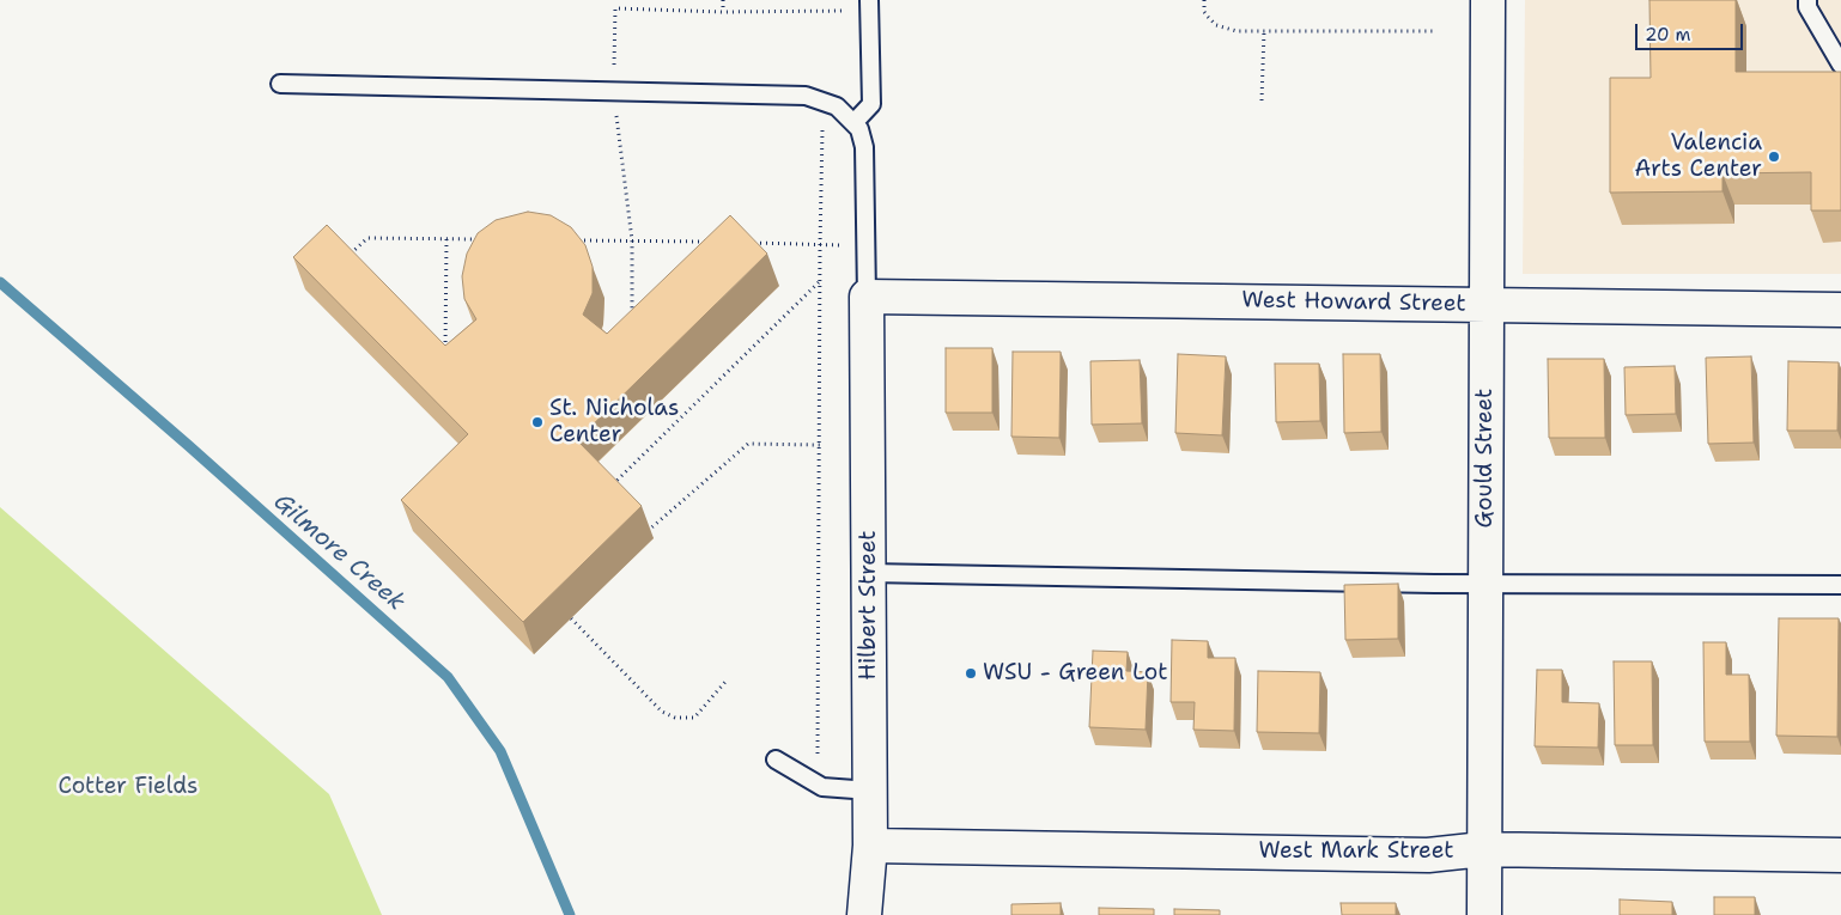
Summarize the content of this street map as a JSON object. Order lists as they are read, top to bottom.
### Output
{
  "streets": {
    "street": [
      "West Howard Street",
      "Gould Street",
      "Hilbert Street",
      "West Mark Street"
    ]
  },
  "crossings": [
    ["West Howard Street", "Gould Street"],
    ["West Howard Street", "Hilbert Street"],
    ["Gould Street", "West Mark Street"],
    ["Hilbert Street", "West Mark Street"]
  ],
  "water": ["Gilmore Creek"],
  "parks": ["Cotter Fields"],
  "places": ["Valencia Arts Center", "St. Nicholas Center", "WSU - Green Lot"],
  "scale_bar": "20 m"
}
